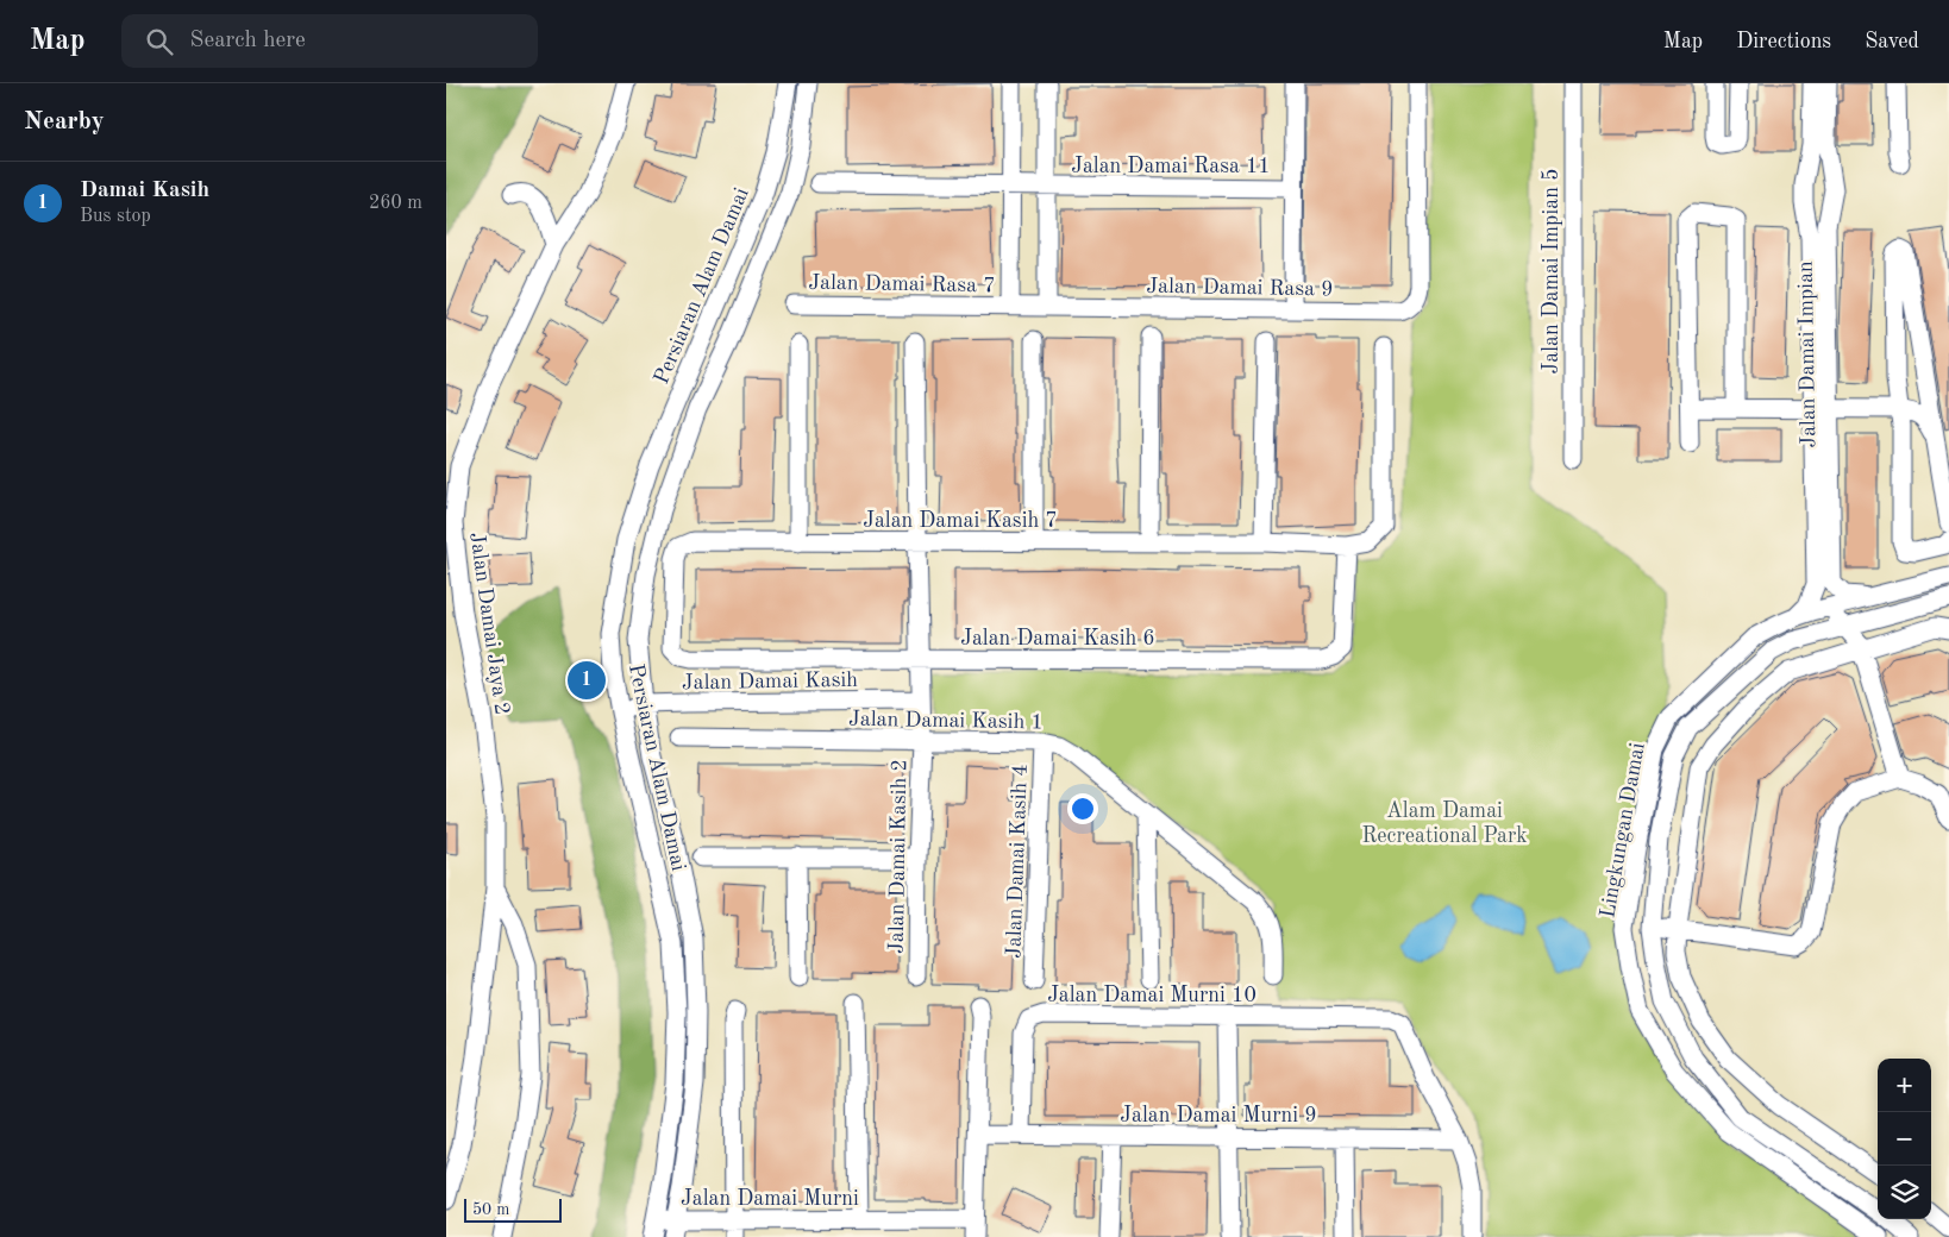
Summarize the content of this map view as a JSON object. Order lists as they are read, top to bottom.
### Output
{
  "streets": {
    "street": [
      "Jalan Damai Rasa 11",
      "Jalan Damai Impian 5",
      "Jalan Damai Rasa 7",
      "Persiaran Alam Damai",
      "Jalan Damai Rasa 9",
      "Jalan Damai Impian",
      "Jalan Damai Kasih 7",
      "Jalan Damai Jaya 2",
      "Jalan Damai Kasih 6",
      "Jalan Damai Kasih",
      "Jalan Damai Kasih 1",
      "Lingkungan Damai",
      "Jalan Damai Kasih 2",
      "Jalan Damai Kasih 4",
      "Jalan Damai Murni 10",
      "Jalan Damai Murni 9",
      "Jalan Damai Murni"
    ]
  },
  "crossings": [
    ["Jalan Damai Rasa 7", "Jalan Damai Rasa 9"],
    ["Persiaran Alam Damai", "Jalan Damai Kasih"],
    ["Persiaran Alam Damai", "Jalan Damai Murni"],
    ["Jalan Damai Impian", "Lingkungan Damai"],
    ["Jalan Damai Kasih 7", "Jalan Damai Kasih 6"],
    ["Jalan Damai Kasih 7", "Jalan Damai Kasih 2"],
    ["Jalan Damai Kasih 6", "Jalan Damai Kasih 2"],
    ["Jalan Damai Kasih", "Jalan Damai Kasih 2"],
    ["Jalan Damai Kasih 1", "Jalan Damai Kasih 2"],
    ["Jalan Damai Kasih 1", "Jalan Damai Kasih 4"],
    ["Jalan Damai Murni 10", "Jalan Damai Murni 9"]
  ],
  "parks": ["Alam Damai Recreational Park"],
  "scale_bar": "50 m",
  "page": {
    "header": "Map",
    "search": "Search here",
    "nav": ["Map", "Directions", "Saved"],
    "heading": "Nearby",
    "list": [
      {
        "mark": "1",
        "name": "Damai Kasih",
        "note": "Bus stop",
        "value": "260 m"
      }
    ],
    "pins": "1",
    "map_buttons": ["+", "−"],
    "scale": "50 m"
  }
}
